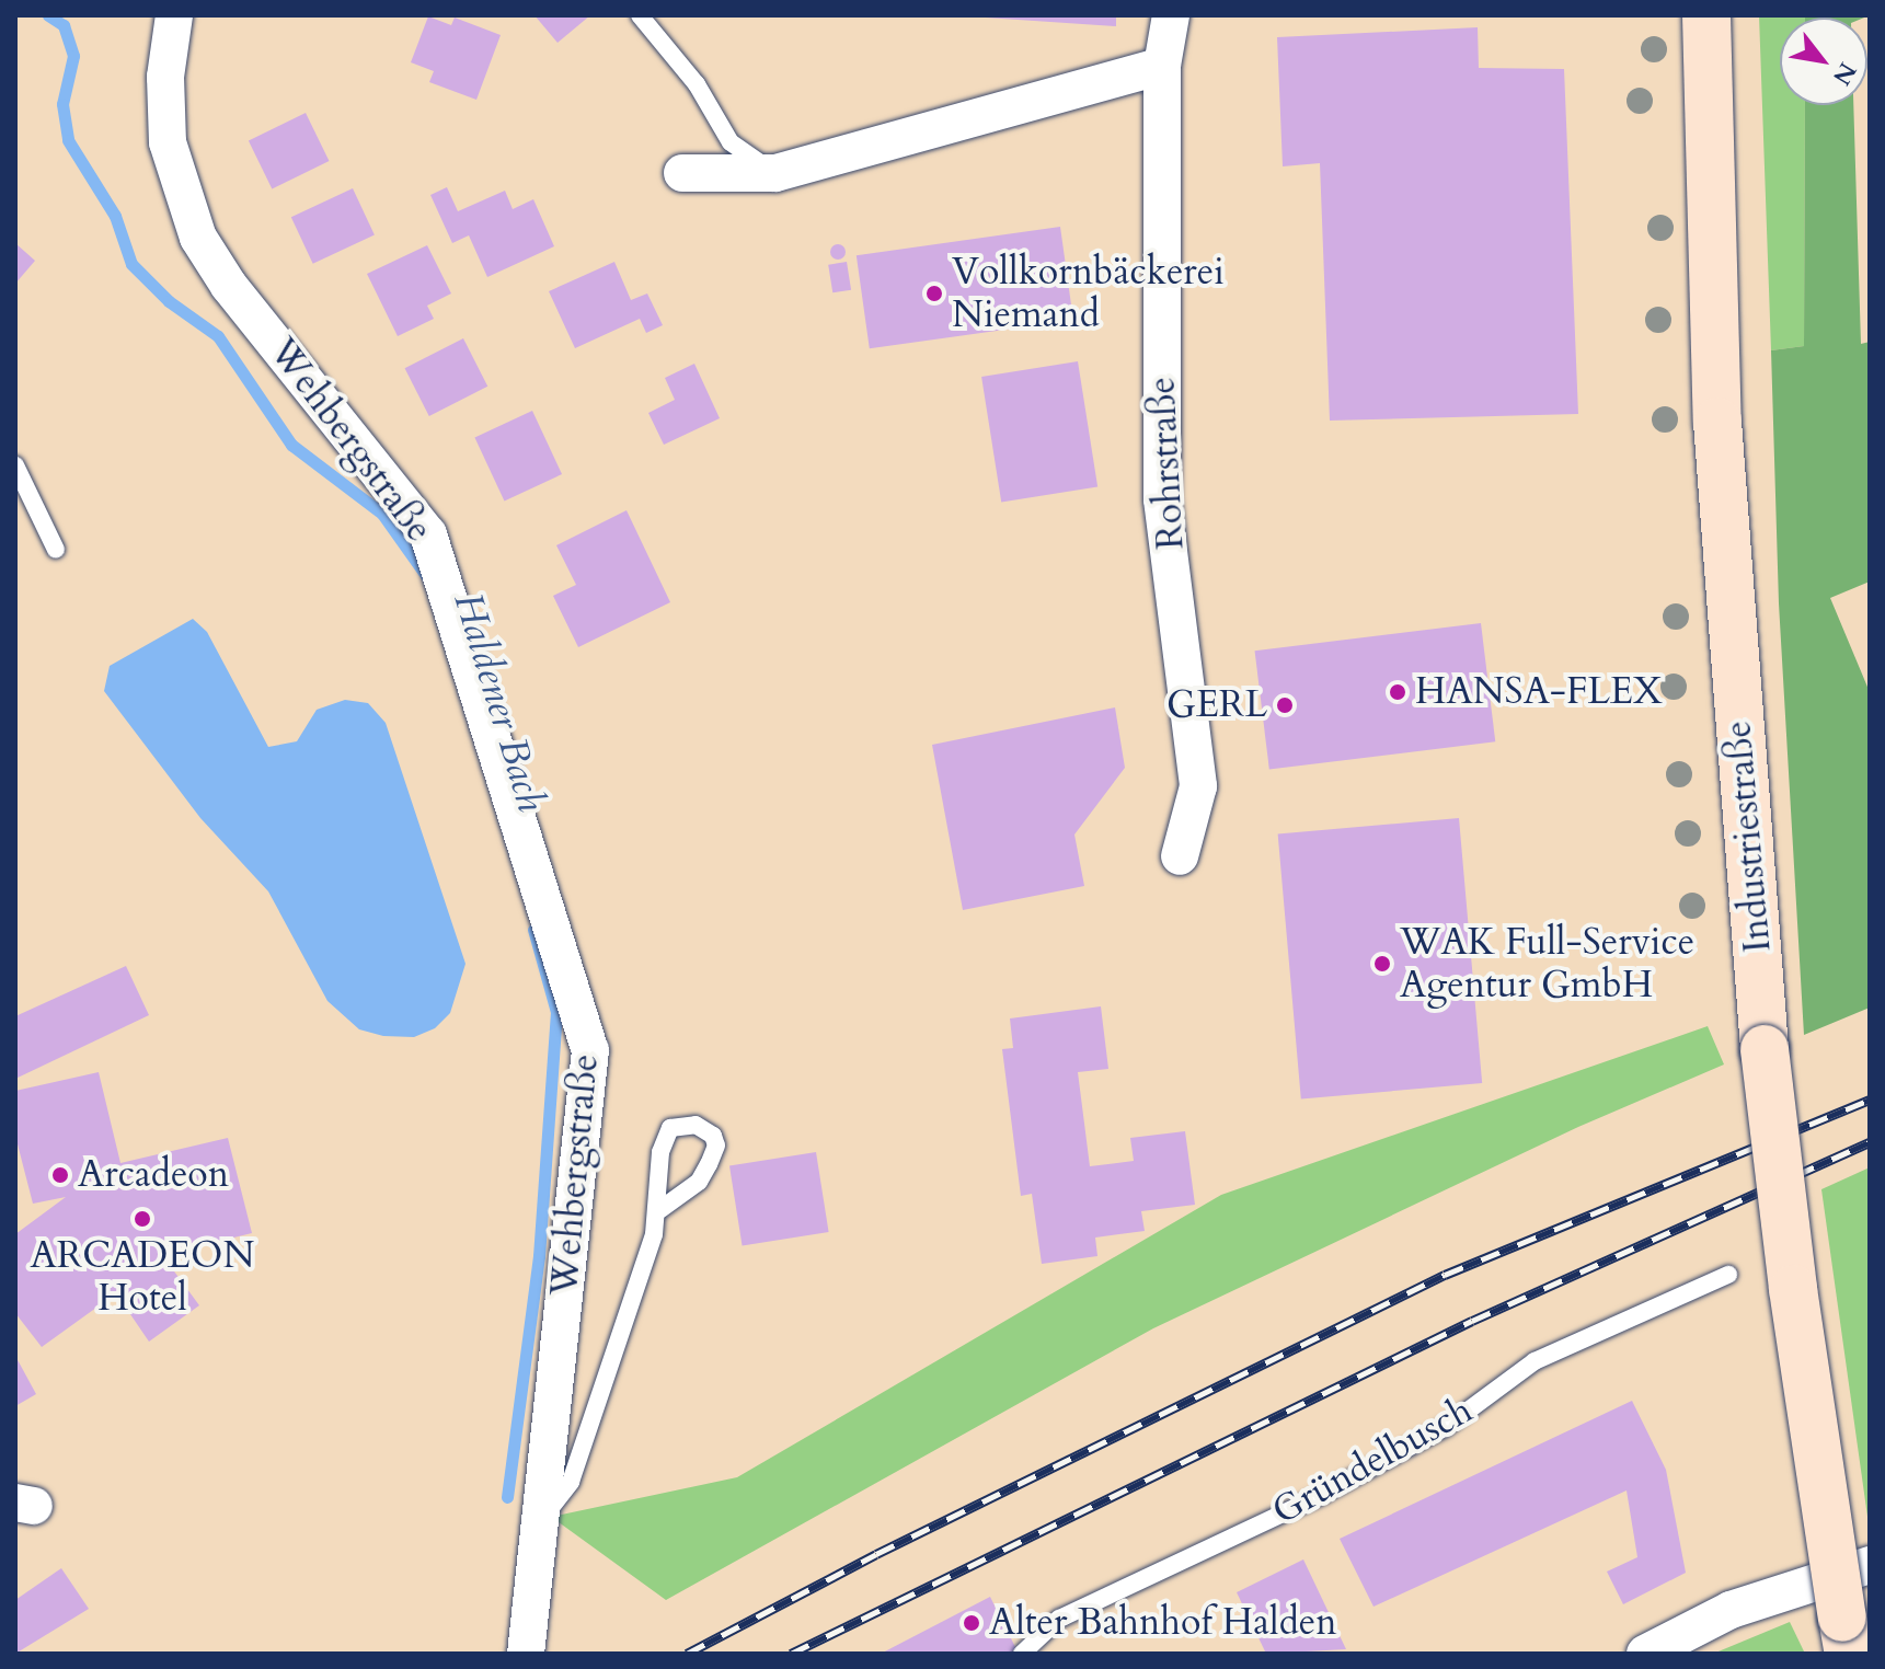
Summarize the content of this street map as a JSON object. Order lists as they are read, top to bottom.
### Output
{
  "streets": {
    "main road": ["Industriestraße"],
    "street": ["Wehbergstraße", "Rohrstraße"],
    "lane": ["Gründelbusch"]
  },
  "water": ["Haldener Bach"],
  "places": [
    "Vollkornbäckerei Niemand",
    "HANSA-FLEX",
    "GERL",
    "WAK Full-Service Agentur GmbH",
    "Arcadeon",
    "ARCADEON Hotel",
    "Alter Bahnhof Halden"
  ],
  "north": "bottom right"
}
